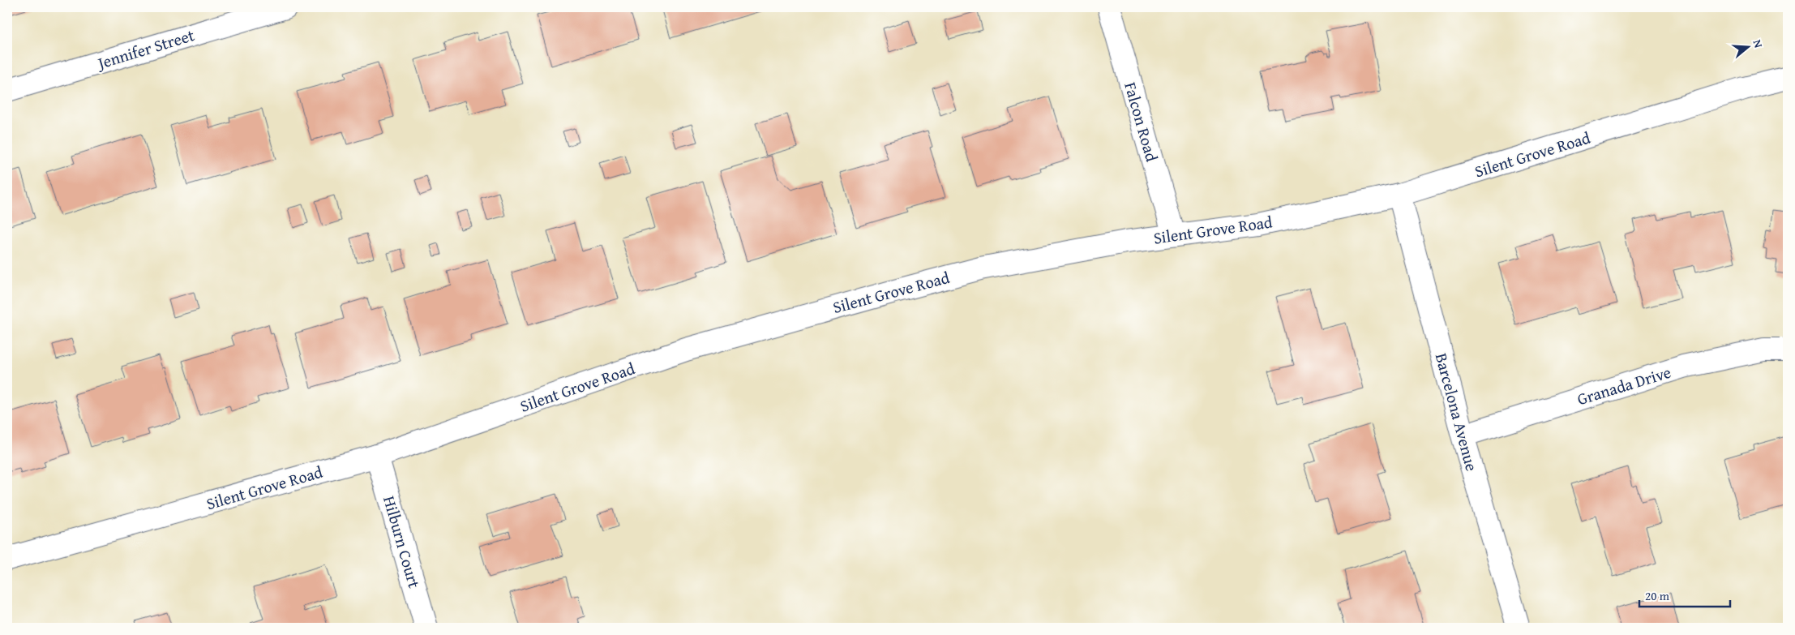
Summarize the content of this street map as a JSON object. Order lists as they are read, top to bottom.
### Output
{
  "streets": {
    "street": [
      "Jennifer Street",
      "Falcon Road",
      "Silent Grove Road",
      "Granada Drive",
      "Barcelona Avenue",
      "Hilburn Court"
    ]
  },
  "crossings": [
    ["Falcon Road", "Silent Grove Road"],
    ["Silent Grove Road", "Barcelona Avenue"],
    ["Silent Grove Road", "Hilburn Court"],
    ["Granada Drive", "Barcelona Avenue"]
  ],
  "scale_bar": "20 m",
  "north": "right"
}
